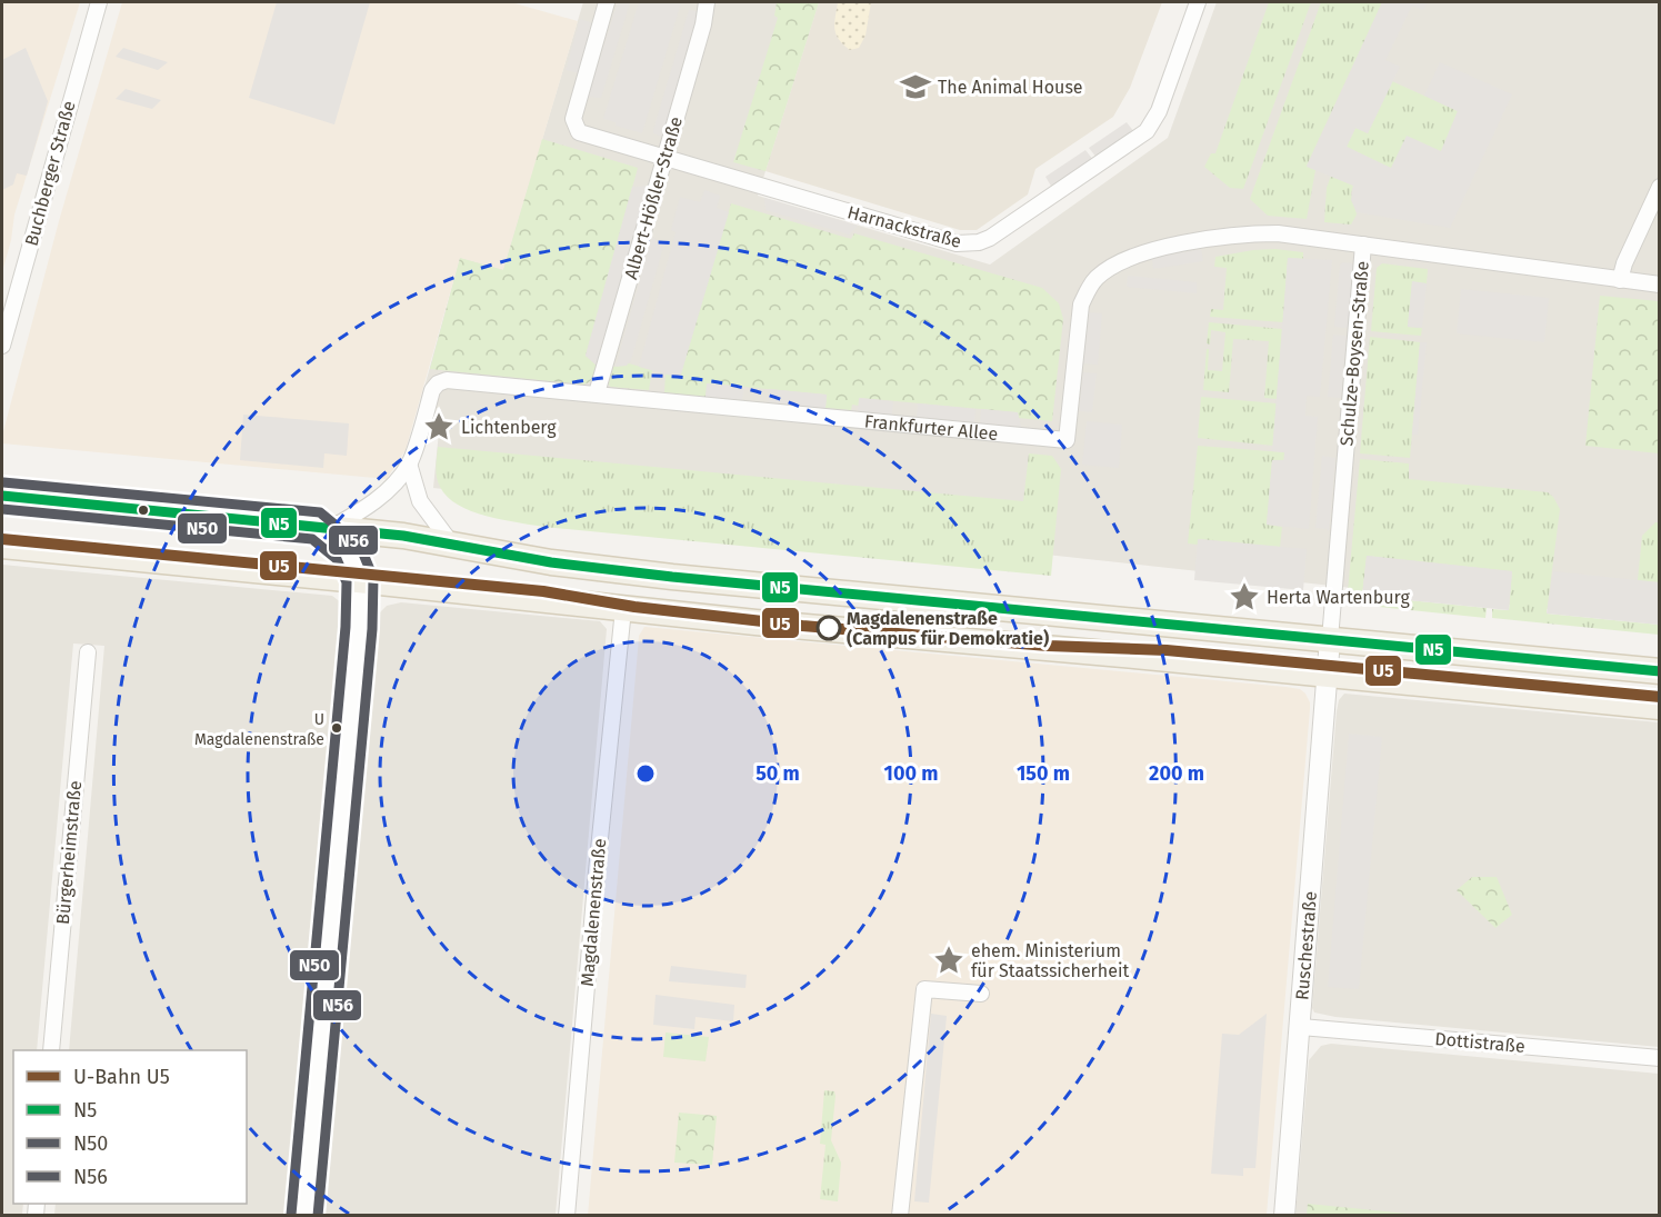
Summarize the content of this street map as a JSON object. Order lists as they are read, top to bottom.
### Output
{
  "streets": {
    "street": [
      "Buchberger Straße",
      "Albert-Hößler-Straße",
      "Harnackstraße",
      "Schulze-Boysen-Straße",
      "Frankfurter Allee",
      "Bürgerheimstraße",
      "Magdalenenstraße",
      "Ruschestraße",
      "Dottistraße"
    ]
  },
  "crossings": [
    ["Albert-Hößler-Straße", "Harnackstraße"],
    ["Albert-Hößler-Straße", "Frankfurter Allee"],
    ["Schulze-Boysen-Straße", "Frankfurter Allee"],
    ["Schulze-Boysen-Straße", "Ruschestraße"],
    ["Ruschestraße", "Dottistraße"]
  ],
  "places": {
    "school or university": ["The Animal House"],
    "place": ["Lichtenberg", "Herta Wartenburg", "ehem. Ministerium für Staatssicherheit"],
    "other": ["Magdalenenstraße (Campus für Demokratie)", "U Magdalenenstraße"]
  },
  "lines": [
    "transit line N56",
    "transit line N5",
    "transit line N50",
    "metro line U5"
  ],
  "legend": [
    "U-Bahn U5",
    "N5",
    "N50",
    "N56"
  ],
  "rings": [
    "50 m",
    "100 m",
    "150 m",
    "200 m"
  ]
}
